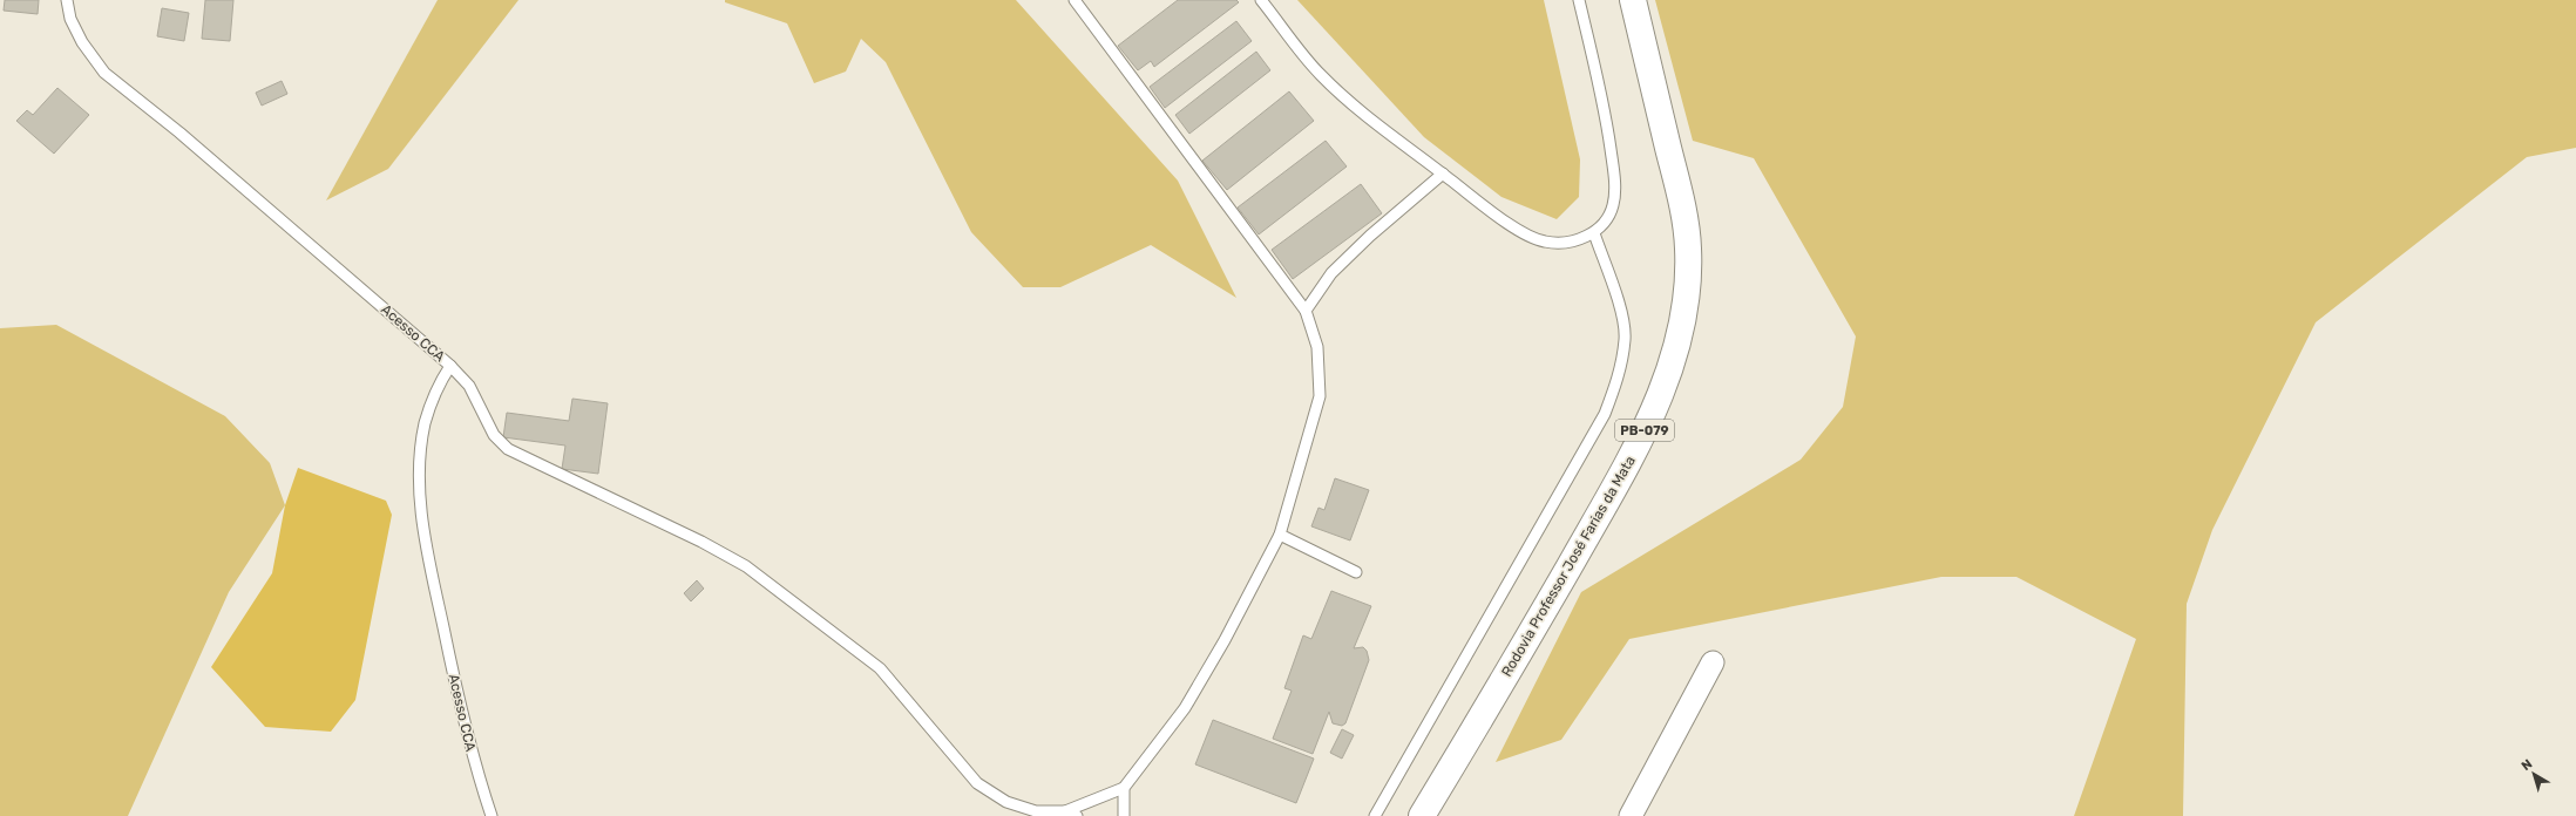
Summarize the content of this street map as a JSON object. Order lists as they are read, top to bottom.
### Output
{
  "streets": {
    "main road": ["PB-079", "Rodovia Professor José Farias da Mata"],
    "lane": ["Acesso CCA"]
  },
  "north": "top left"
}
